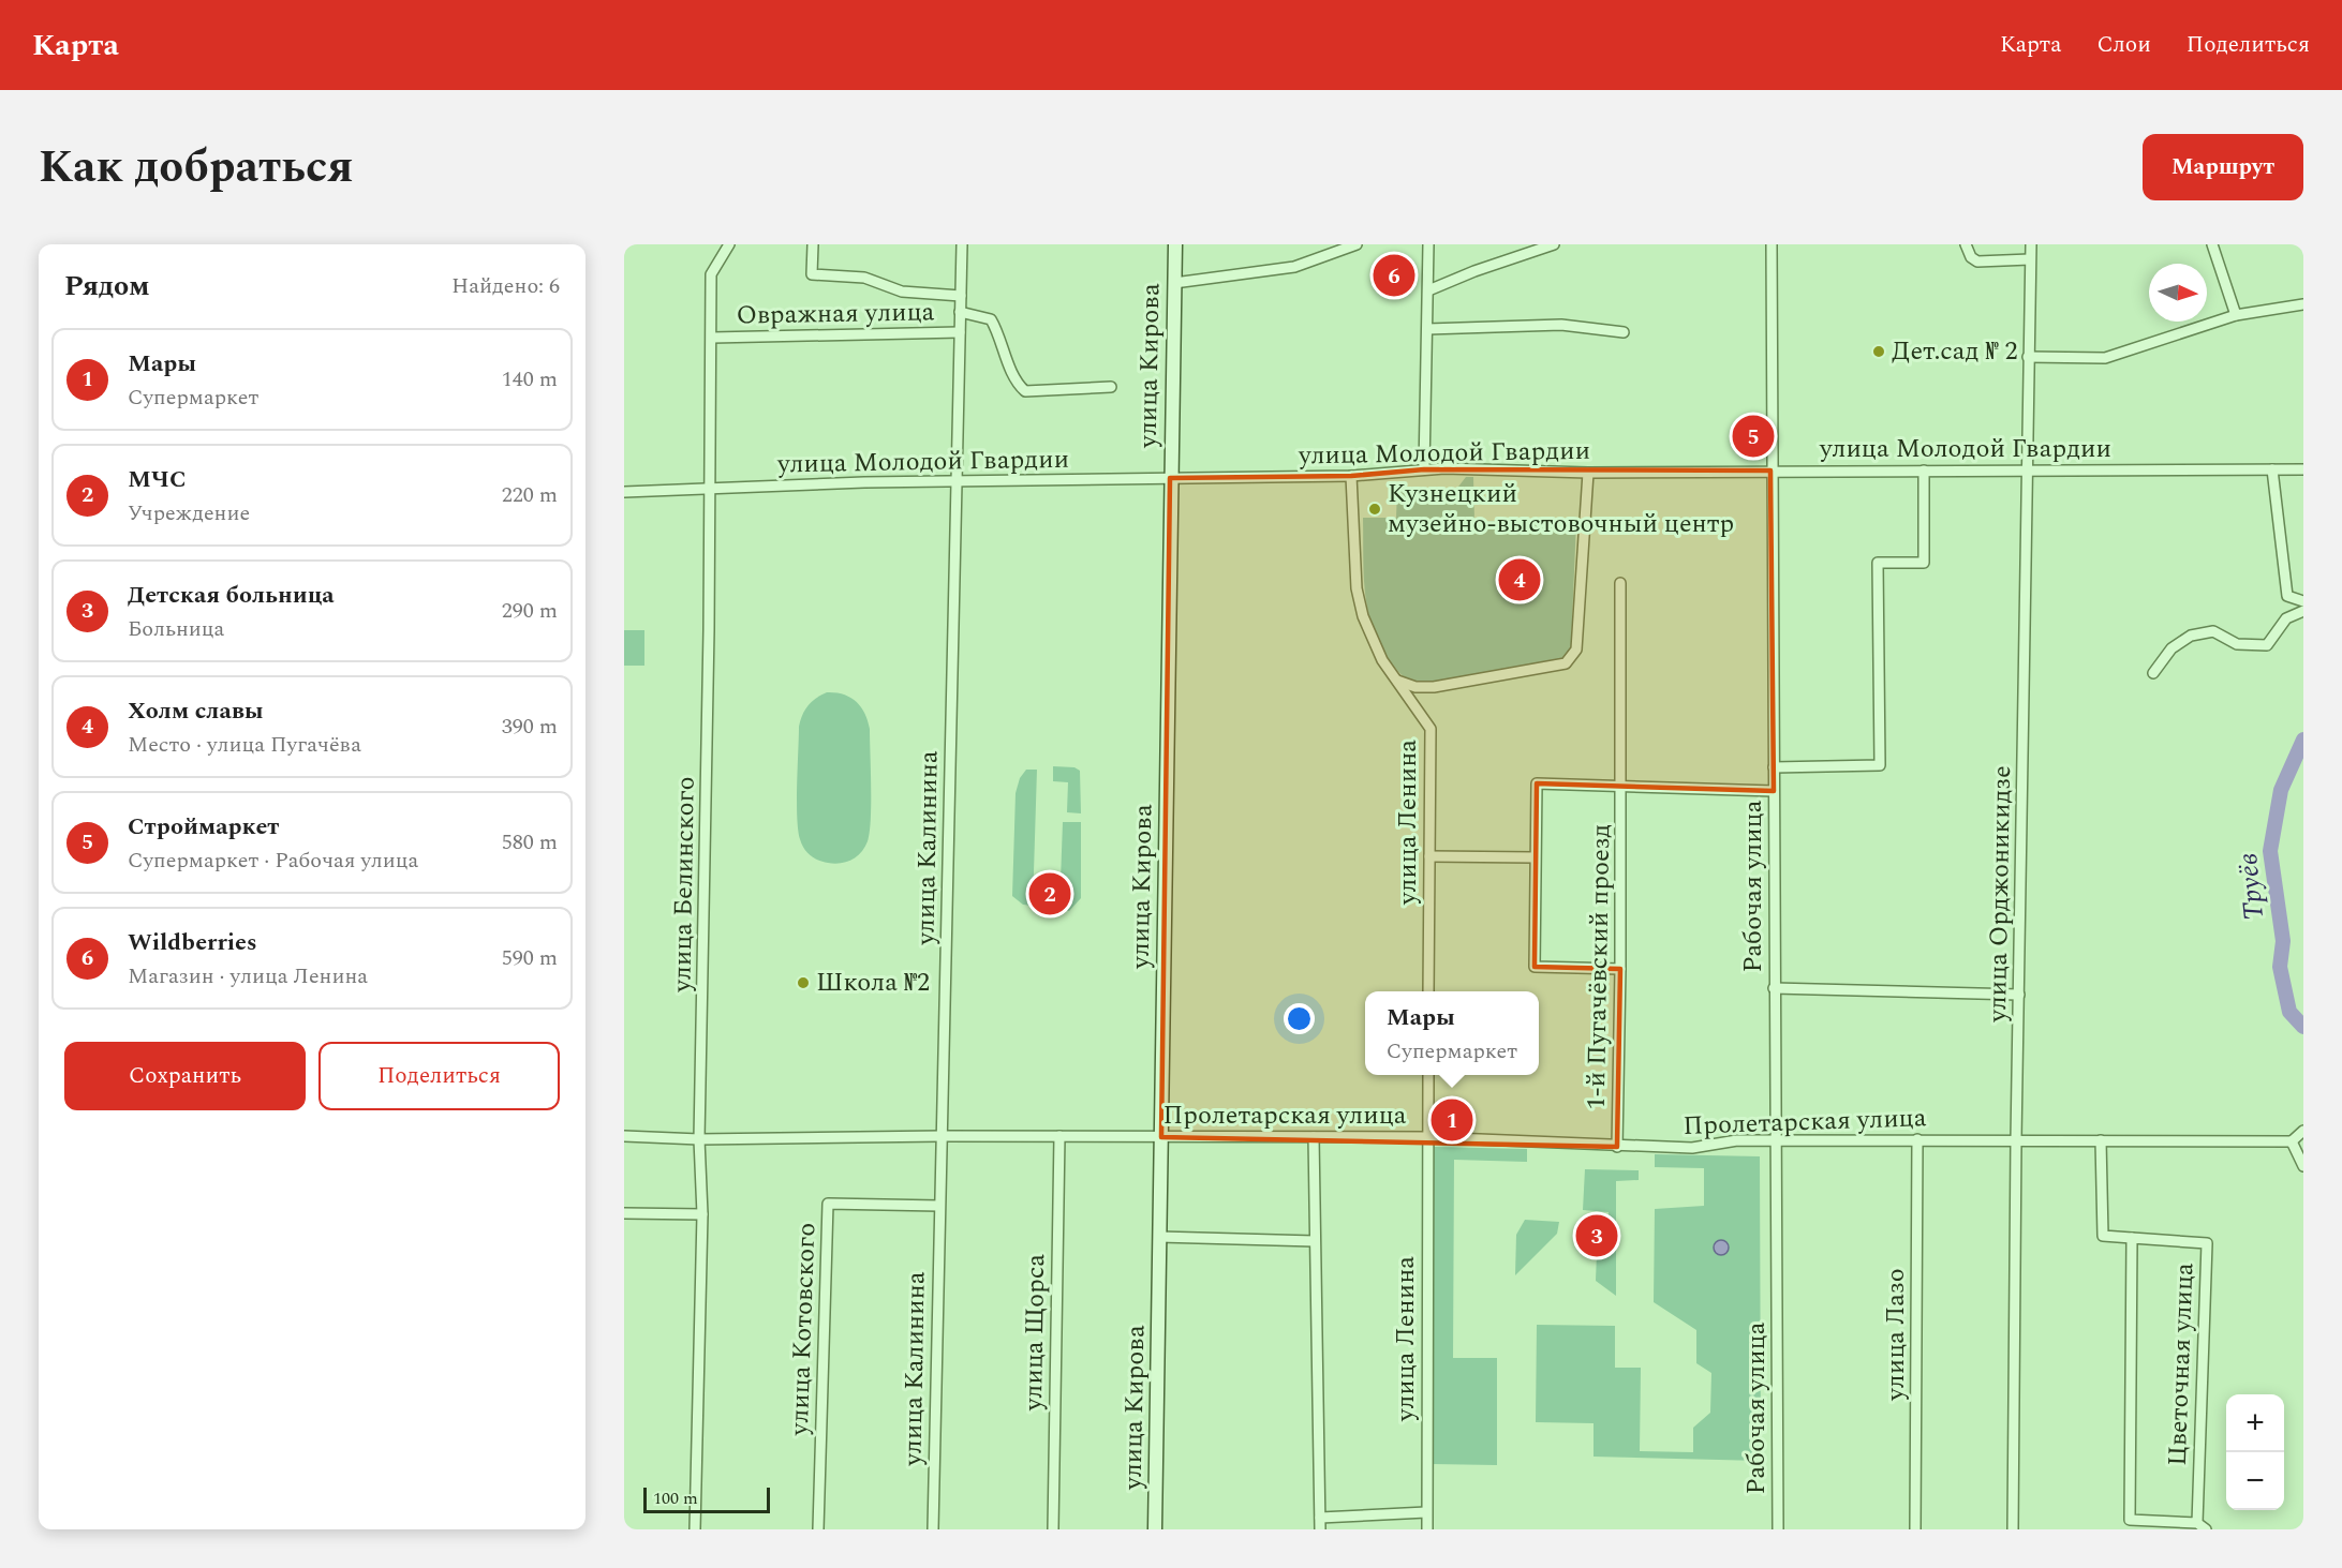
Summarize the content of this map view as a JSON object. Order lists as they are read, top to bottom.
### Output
{
  "streets": {
    "street": [
      "Овражная улица",
      "улица Кирова",
      "улица Молодой Гвардии",
      "улица Ленина",
      "улица Калинина",
      "улица Белинского",
      "Рабочая улица",
      "улица Орджоникидзе",
      "1-й Пугачёвский проезд",
      "Пролетарская улица",
      "улица Котовского",
      "улица Щорса",
      "улица Лазо",
      "Цветочная улица"
    ]
  },
  "crossings": [
    ["Овражная улица", "улица Калинина"],
    ["Овражная улица", "улица Белинского"],
    ["улица Кирова", "улица Молодой Гвардии"],
    ["улица Кирова", "Пролетарская улица"],
    ["улица Молодой Гвардии", "улица Ленина"],
    ["улица Молодой Гвардии", "улица Калинина"],
    ["улица Молодой Гвардии", "улица Белинского"],
    ["улица Молодой Гвардии", "Рабочая улица"],
    ["улица Молодой Гвардии", "улица Орджоникидзе"],
    ["улица Ленина", "Пролетарская улица"],
    ["улица Калинина", "Пролетарская улица"],
    ["улица Калинина", "улица Котовского"],
    ["улица Белинского", "Пролетарская улица"],
    ["Рабочая улица", "1-й Пугачёвский проезд"],
    ["Рабочая улица", "Пролетарская улица"],
    ["улица Орджоникидзе", "Пролетарская улица"],
    ["1-й Пугачёвский проезд", "Пролетарская улица"],
    ["Пролетарская улица", "улица Щорса"],
    ["Пролетарская улица", "улица Лазо"],
    ["Пролетарская улица", "Цветочная улица"]
  ],
  "water": ["Труёв"],
  "places": ["Дет.сад № 2", "Кузнецкий музейно-выстовочный центр", "Школа №2"],
  "scale_bar": "100 m",
  "north": "right",
  "page": {
    "header": "Карта",
    "nav": ["Карта", "Слои", "Поделиться"],
    "title": "Как добраться",
    "buttons": [
      "Маршрут",
      ["Сохранить", "Поделиться"]
    ],
    "heading": ["Рядом", "Найдено: 6"],
    "pins": [
      "6",
      "5",
      "4",
      "2",
      "1",
      "3"
    ],
    "list": [
      {
        "mark": "1",
        "name": "Мары",
        "note": "Супермаркет",
        "value": "140 m"
      },
      {
        "mark": "2",
        "name": "МЧС",
        "note": "Учреждение",
        "value": "220 m"
      },
      {
        "mark": "3",
        "name": "Детская больница",
        "note": "Больница",
        "value": "290 m"
      },
      {
        "mark": "4",
        "name": "Холм славы",
        "note": "Место · улица Пугачёва",
        "value": "390 m"
      },
      {
        "mark": "5",
        "name": "Строймаркет",
        "note": "Супермаркет · Рабочая улица",
        "value": "580 m"
      },
      {
        "mark": "6",
        "name": "Wildberries",
        "note": "Магазин · улица Ленина",
        "value": "590 m"
      }
    ],
    "popup": ["Мары", "Супермаркет"],
    "map_buttons": ["+", "−"],
    "scale": "100 m"
  }
}
